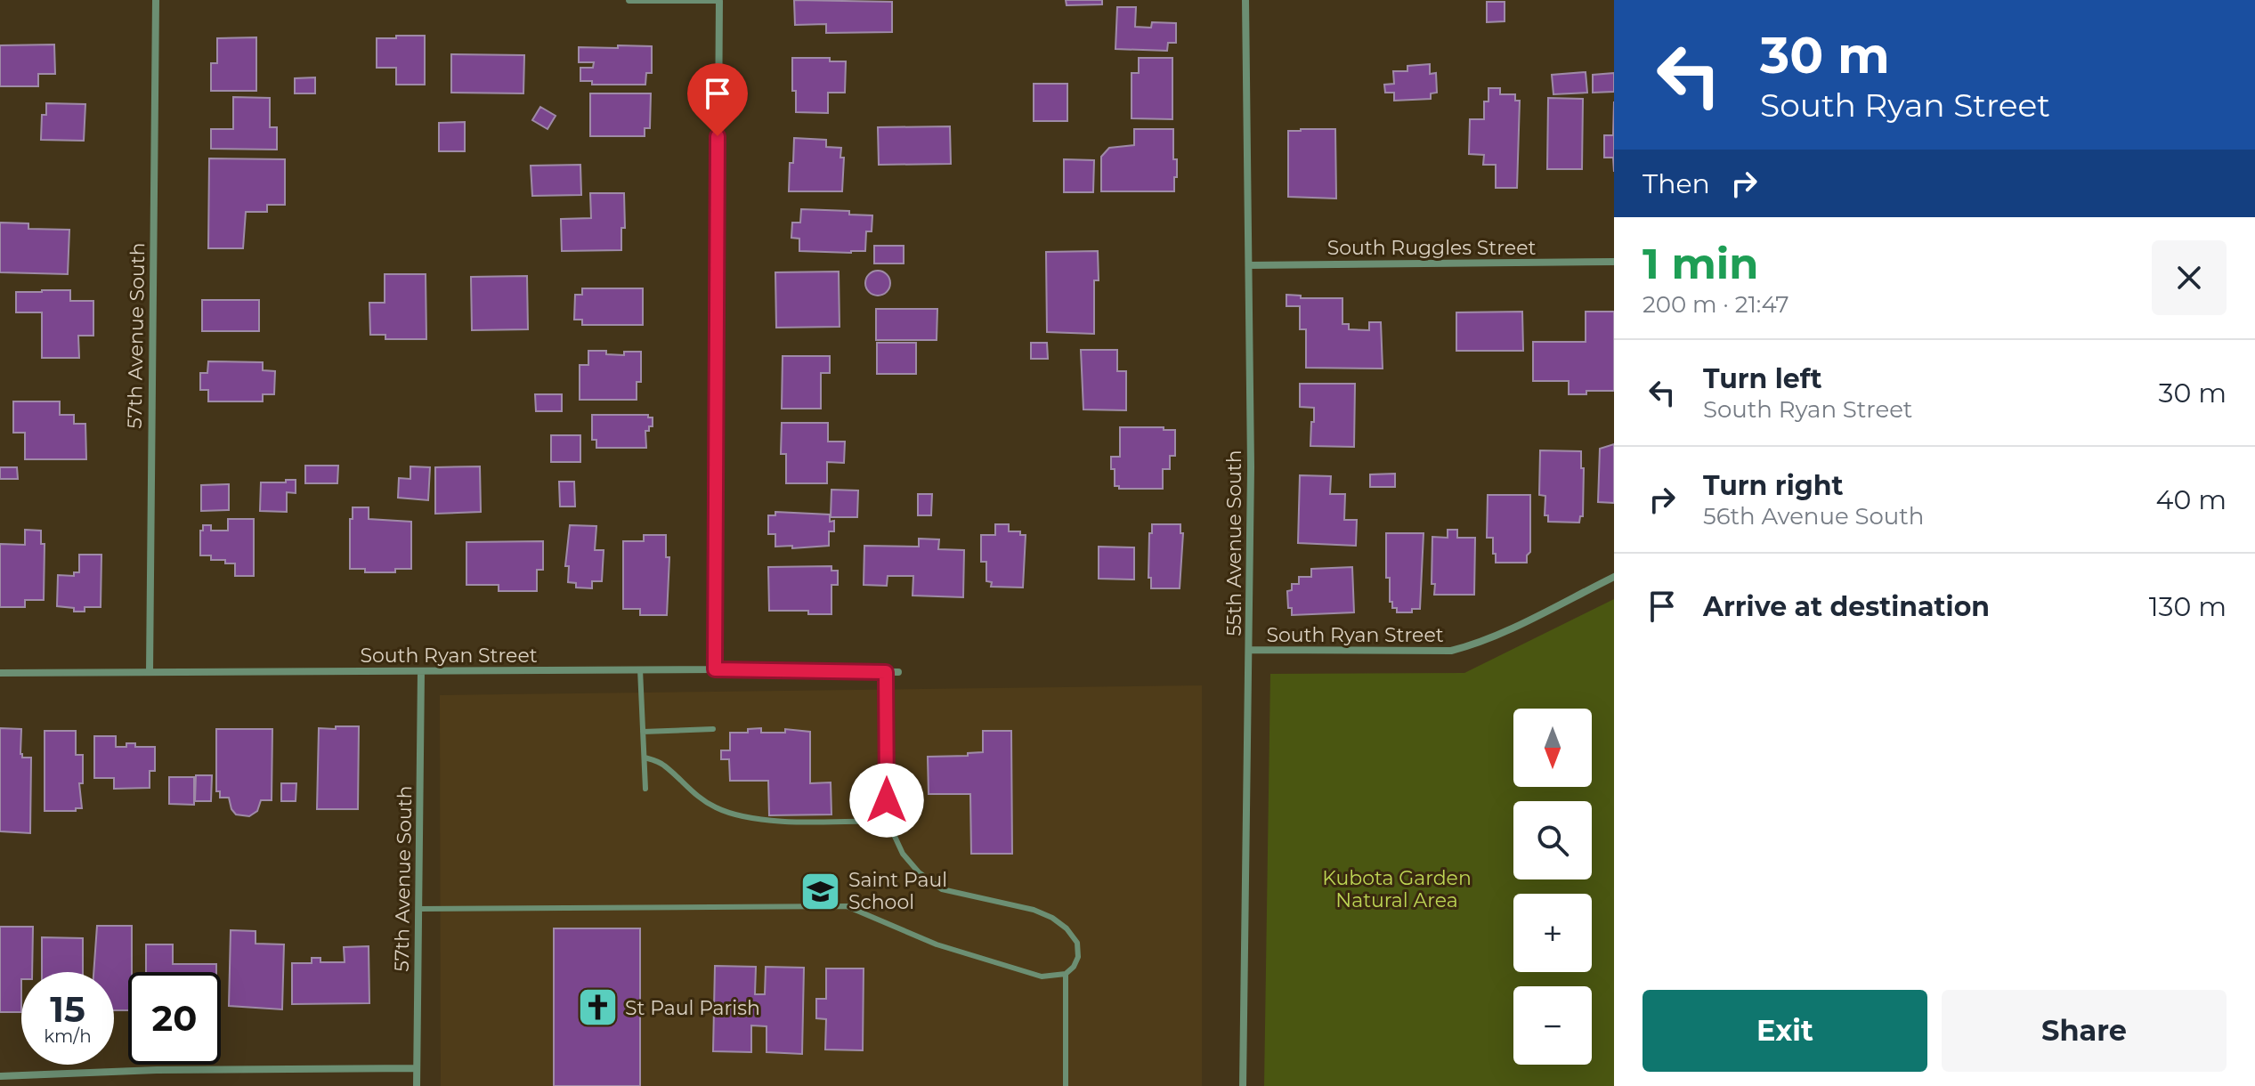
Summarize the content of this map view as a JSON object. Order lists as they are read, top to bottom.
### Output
{
  "streets": {
    "street": [
      "South Ruggles Street",
      "57th Avenue South",
      "55th Avenue South",
      "South Ryan Street"
    ]
  },
  "crossings": [
    ["South Ruggles Street", "55th Avenue South"],
    ["57th Avenue South", "South Ryan Street"],
    ["55th Avenue South", "South Ryan Street"]
  ],
  "parks": ["Kubota Garden Natural Area"],
  "places": {
    "school or university": ["Saint Paul School"],
    "church": ["St Paul Parish"]
  },
  "north": "bottom",
  "page": {
    "turn": ["30 m", "South Ryan Street"],
    "then": "Then",
    "heading": ["1 min", "200 m · 21:47"],
    "list": [
      {
        "name": "Turn left",
        "note": "South Ryan Street",
        "value": "30 m"
      },
      {
        "name": "Turn right",
        "note": "56th Avenue South",
        "value": "40 m"
      },
      {
        "name": "Arrive at destination",
        "value": "130 m"
      }
    ],
    "map_buttons": ["+", "−"],
    "speed": "15 km/h",
    "limit": "20",
    "buttons": ["Exit", "Share"]
  }
}
